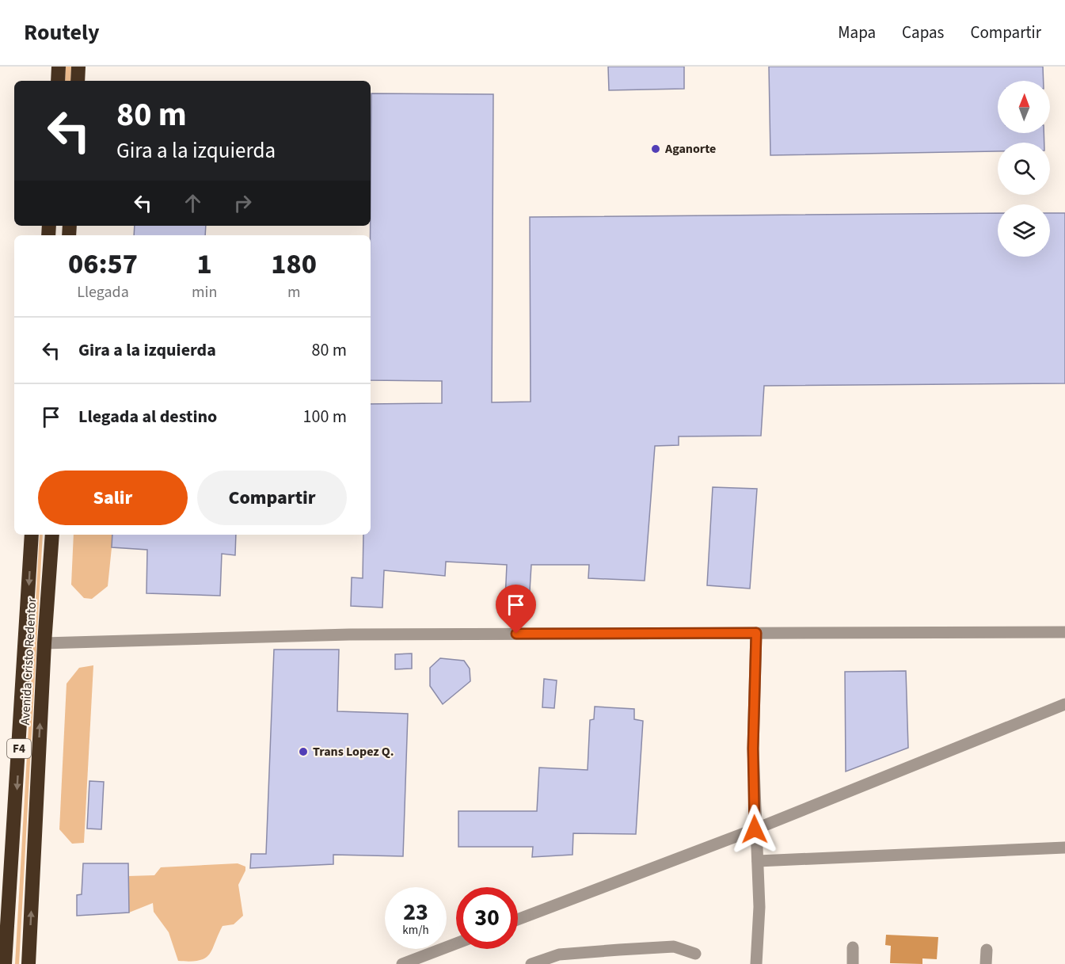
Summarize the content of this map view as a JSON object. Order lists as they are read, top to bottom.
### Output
{
  "streets": {
    "highway": ["Avenida Cristo Redentor", "F4"]
  },
  "places": ["Aganorte", "Trans Lopez Q."],
  "north": "top",
  "page": {
    "header": "Routely",
    "nav": ["Mapa", "Capas", "Compartir"],
    "turn": ["80 m", "Gira a la izquierda"],
    "eta": [
      "06:57",
      "Llegada",
      "1",
      "min",
      "180",
      "m"
    ],
    "list": [
      {
        "name": "Gira a la izquierda",
        "value": "80 m"
      },
      {
        "name": "Llegada al destino",
        "value": "100 m"
      }
    ],
    "buttons": ["Salir", "Compartir"],
    "speed": "23 km/h",
    "limit": "30"
  }
}
